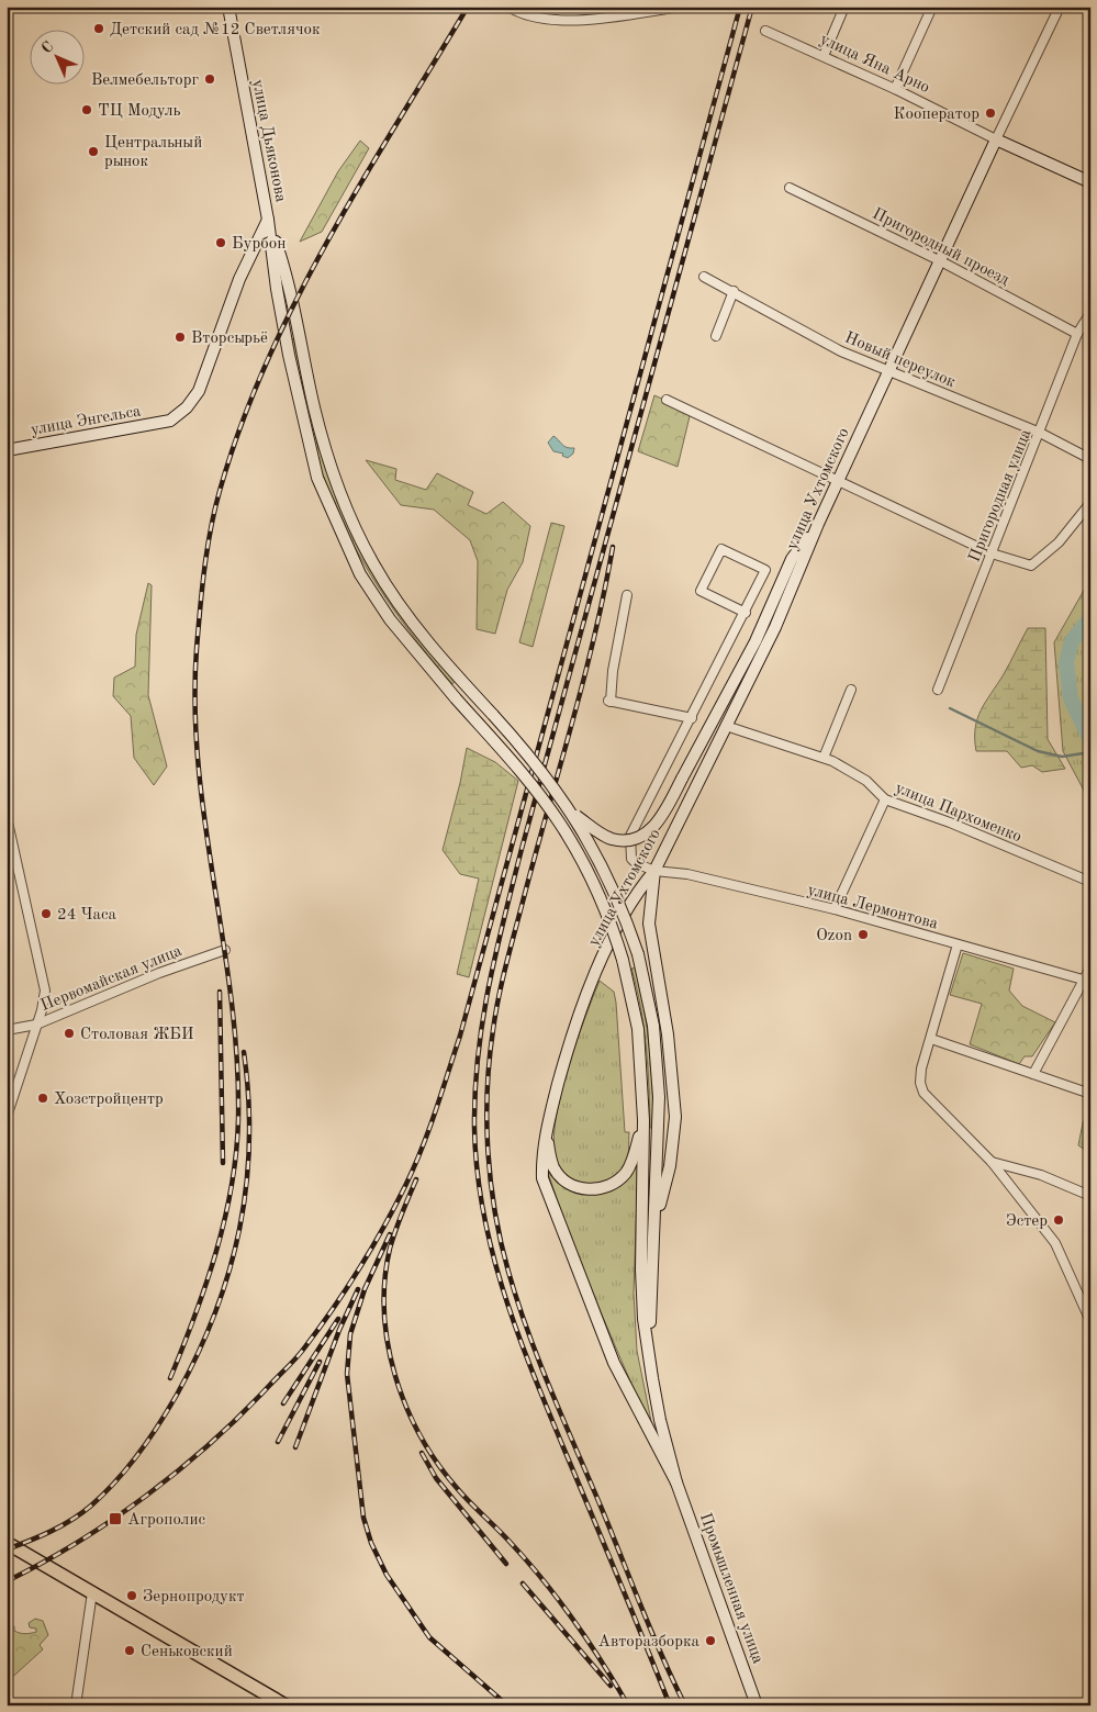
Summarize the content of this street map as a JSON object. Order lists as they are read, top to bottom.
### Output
{
  "streets": {
    "main road": [
      "улица Яна Арно",
      "улица Дьяконова",
      "улица Энгельса",
      "улица Ухтомского",
      "Промышленная улица"
    ],
    "street": [
      "Пригородный проезд",
      "Новый переулок",
      "Пригородная улица",
      "улица Пархоменко",
      "улица Лермонтова",
      "Первомайская улица"
    ]
  },
  "crossings": [
    ["улица Яна Арно", "улица Ухтомского"],
    ["улица Дьяконова", "улица Энгельса"],
    ["Пригородный проезд", "улица Ухтомского"],
    ["Пригородный проезд", "Пригородная улица"],
    ["Новый переулок", "улица Ухтомского"],
    ["Новый переулок", "Пригородная улица"],
    ["улица Ухтомского", "улица Пархоменко"],
    ["улица Ухтомского", "улица Лермонтова"],
    ["улица Ухтомского", "Промышленная улица"]
  ],
  "places": {
    "other": [
      "Детский сад №12 Светлячок",
      "Велмебельторг",
      "ТЦ Модуль",
      "Кооператор",
      "Центральный рынок",
      "Бурбон",
      "Вторсырьё",
      "24 Часа",
      "Ozon",
      "Столовая ЖБИ",
      "Хозстройцентр",
      "Эстер",
      "Зернопродукт",
      "Авторазборка",
      "Сеньковский"
    ],
    "transit": ["Агрополис"]
  },
  "north": "top left"
}
